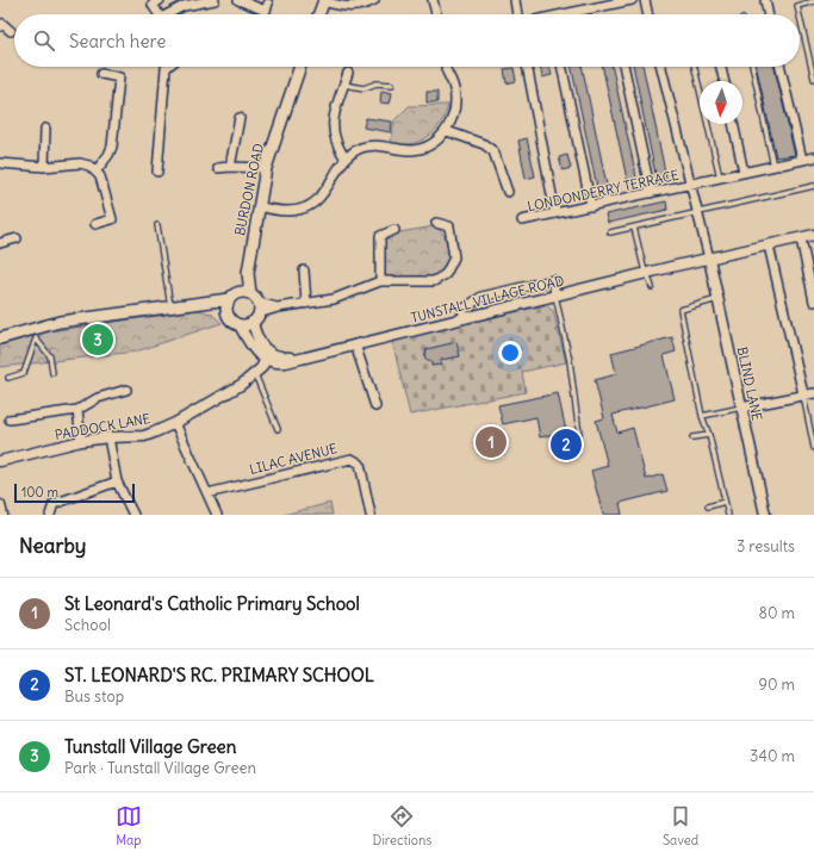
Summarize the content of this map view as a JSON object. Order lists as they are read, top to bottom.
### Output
{
  "streets": {
    "main road": ["BURDON ROAD"],
    "street": [
      "LONDONDERRY TERRACE",
      "TUNSTALL VILLAGE ROAD",
      "BLIND LANE",
      "PADDOCK LANE",
      "LILAC AVENUE"
    ]
  },
  "crossings": [
    ["TUNSTALL VILLAGE ROAD", "BLIND LANE"],
    ["TUNSTALL VILLAGE ROAD", "PADDOCK LANE"]
  ],
  "scale_bar": "100 m",
  "north": "bottom",
  "page": {
    "search": "Search here",
    "pins": ["3", "1", "2"],
    "scale": "100 m",
    "heading": ["Nearby", "3 results"],
    "list": [
      {
        "mark": "1",
        "name": "St Leonard's Catholic Primary School",
        "note": "School",
        "value": "80 m"
      },
      {
        "mark": "2",
        "name": "ST. LEONARD'S RC. PRIMARY SCHOOL",
        "note": "Bus stop",
        "value": "90 m"
      },
      {
        "mark": "3",
        "name": "Tunstall Village Green",
        "note": "Park · Tunstall Village Green",
        "value": "340 m"
      }
    ],
    "nav": ["Map", "Directions", "Saved"]
  }
}
